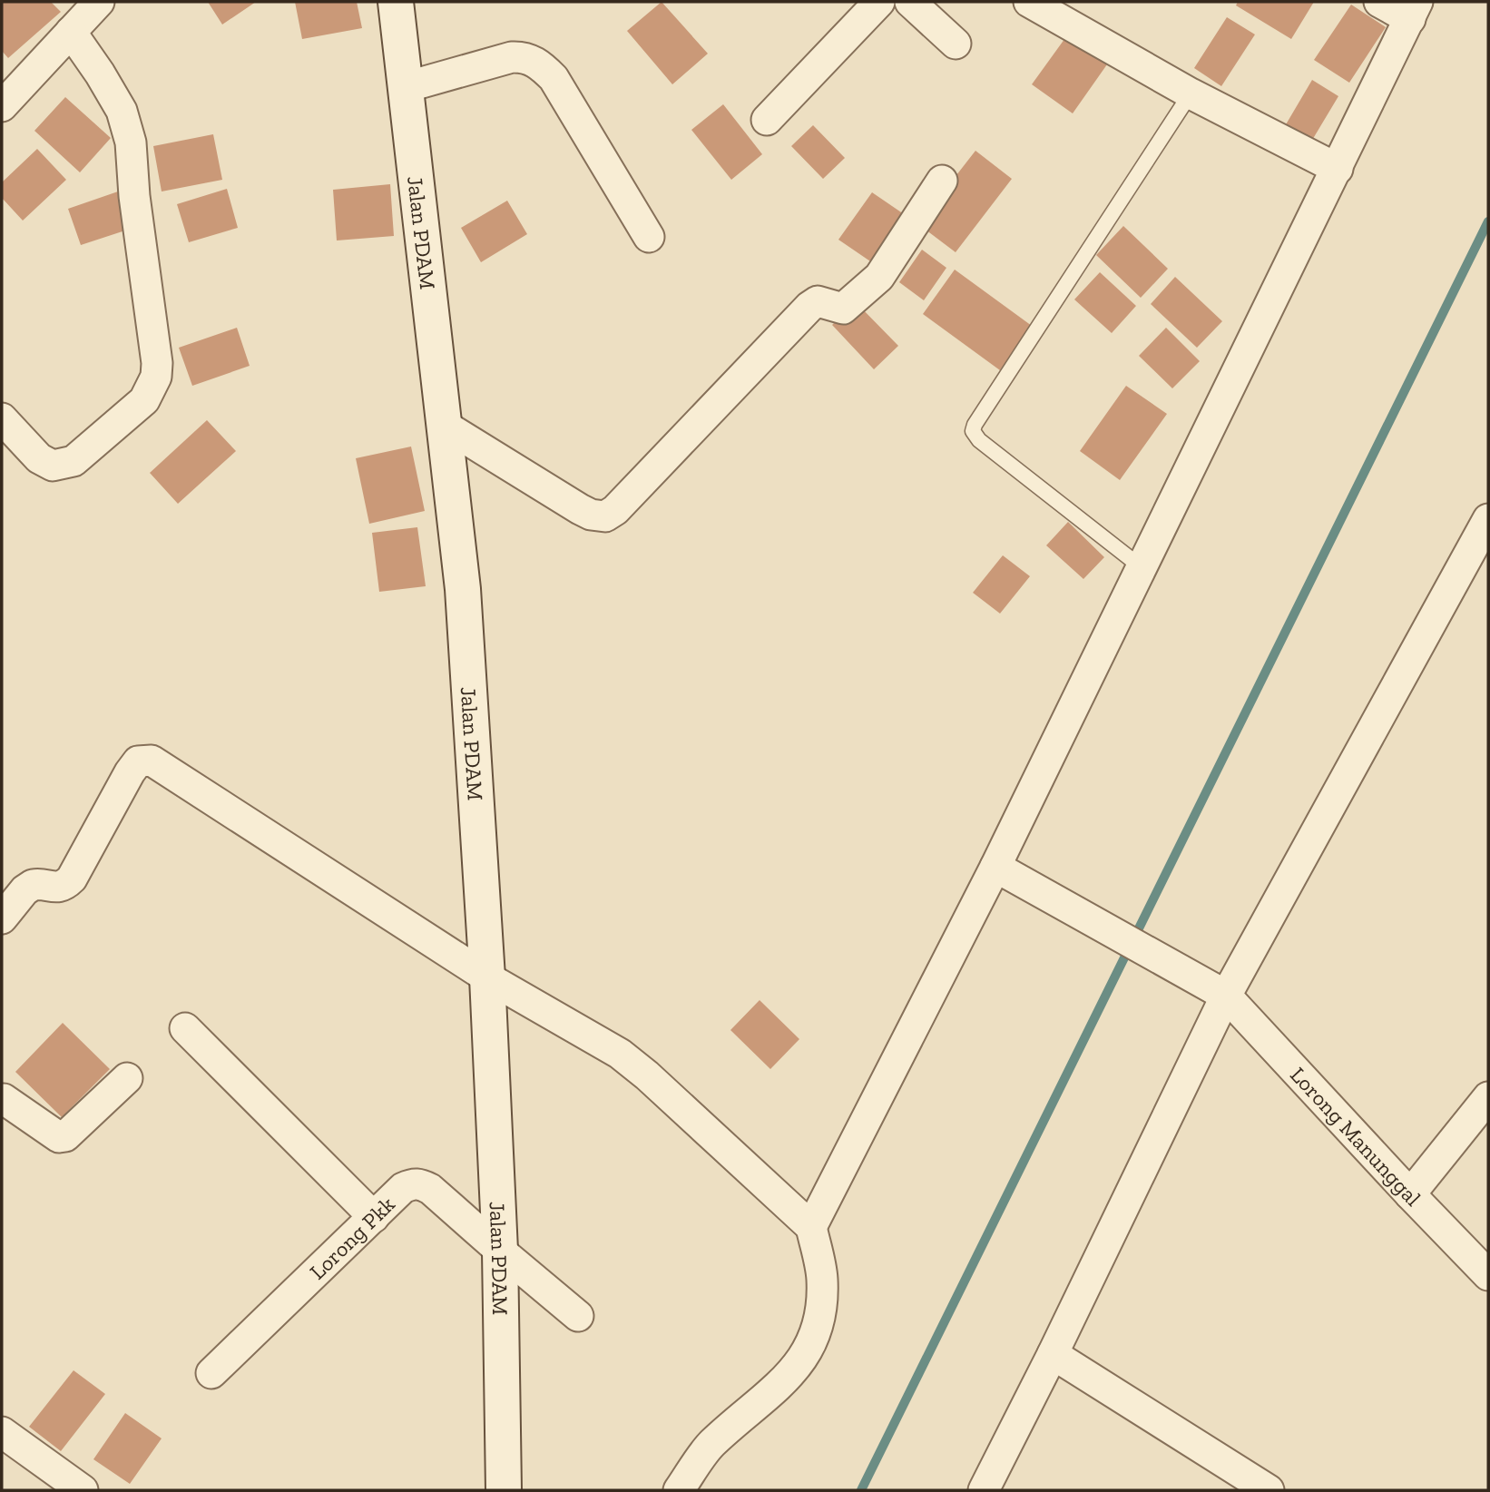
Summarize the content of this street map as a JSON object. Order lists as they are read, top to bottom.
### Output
{
  "streets": {
    "street": ["Jalan PDAM", "Lorong Manunggal", "Lorong Pkk"]
  },
  "crossings": [
    ["Jalan PDAM", "Lorong Pkk"]
  ]
}
